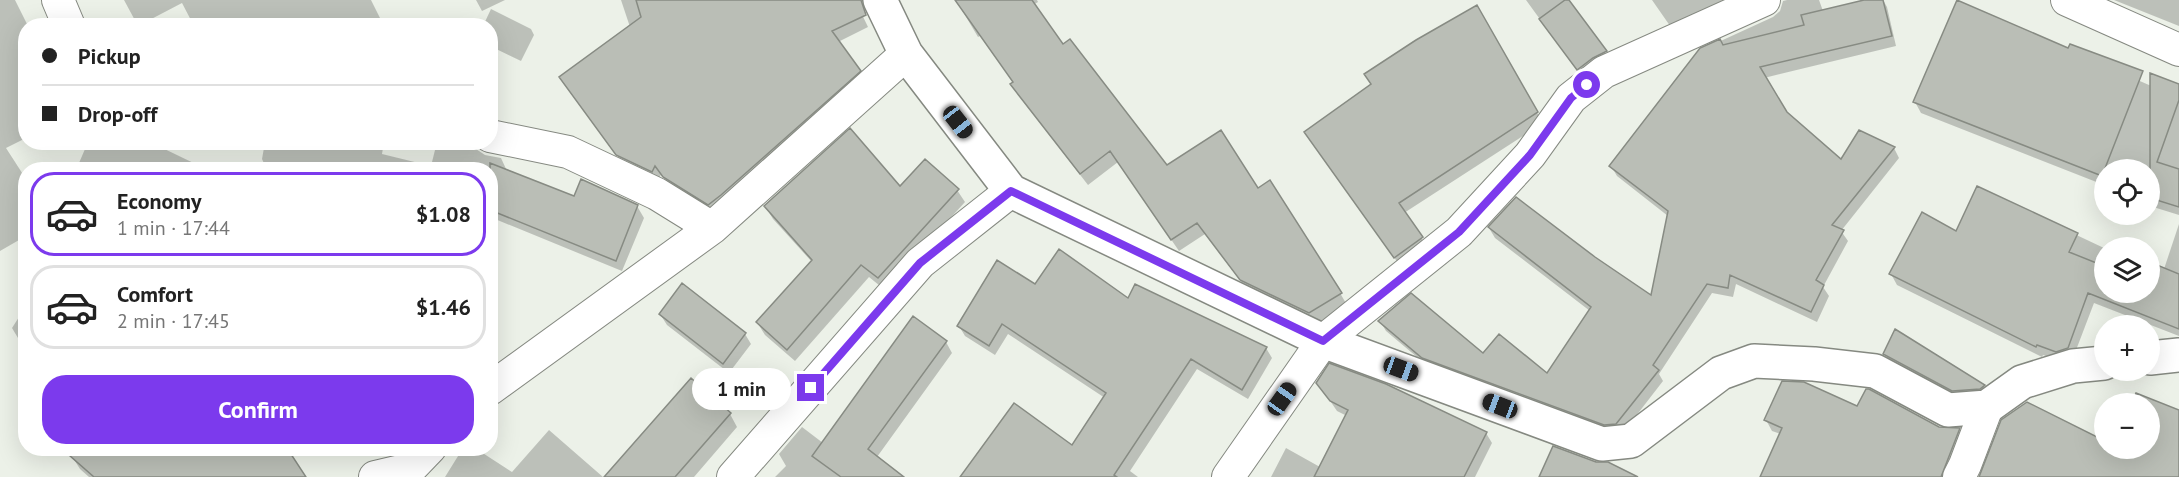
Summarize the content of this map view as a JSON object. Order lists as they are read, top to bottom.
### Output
{
  "page": {
    "banner": ["Pickup", "Drop-off"],
    "map_buttons": ["+", "−"],
    "list": [
      {
        "name": "Economy",
        "note": "1 min · 17:44",
        "value": "$1.08"
      },
      {
        "name": "Comfort",
        "note": "2 min · 17:45",
        "value": "$1.46"
      }
    ],
    "buttons": "Confirm",
    "bubble": "1 min"
  }
}
